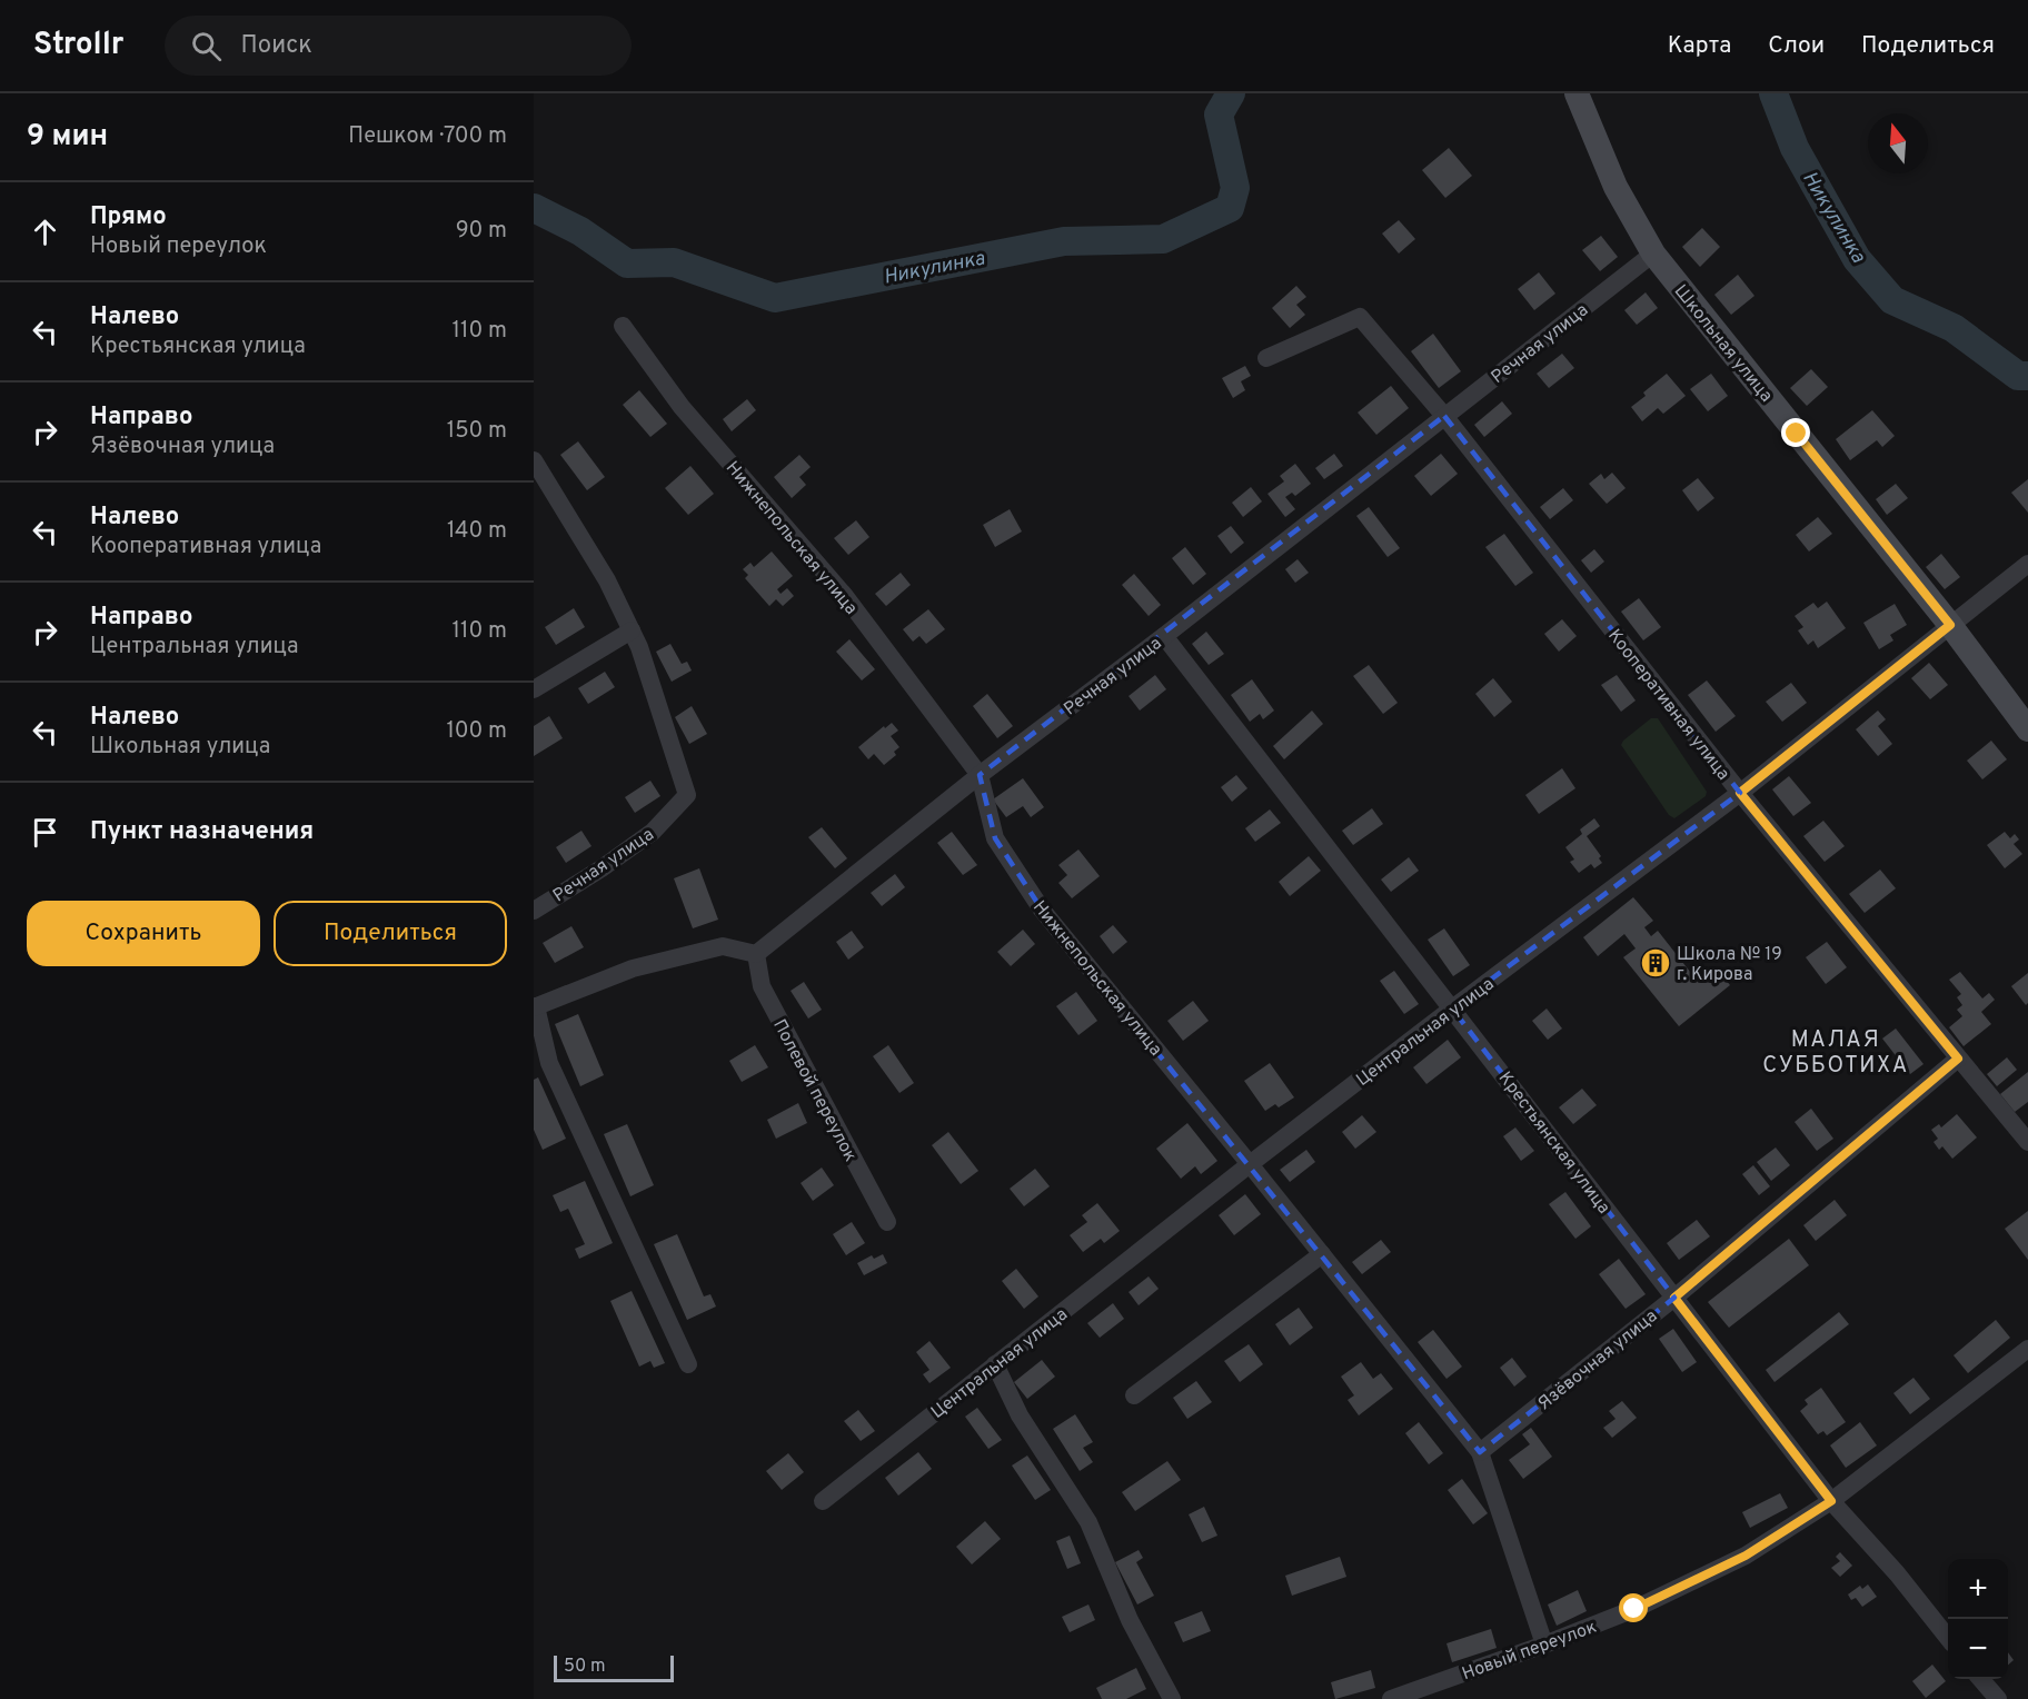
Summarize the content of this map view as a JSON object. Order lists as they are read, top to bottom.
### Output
{
  "streets": {
    "street": [
      "Речная улица",
      "Школьная улица",
      "Нижнепольская улица",
      "Кооперативная улица",
      "Центральная улица",
      "Полевой переулок",
      "Крестьянская улица",
      "Язёвочная улица",
      "Новый переулок"
    ]
  },
  "crossings": [
    ["Речная улица", "Школьная улица"],
    ["Речная улица", "Нижнепольская улица"],
    ["Речная улица", "Кооперативная улица"],
    ["Речная улица", "Полевой переулок"],
    ["Речная улица", "Крестьянская улица"],
    ["Школьная улица", "Центральная улица"],
    ["Нижнепольская улица", "Центральная улица"],
    ["Нижнепольская улица", "Язёвочная улица"],
    ["Нижнепольская улица", "Новый переулок"],
    ["Кооперативная улица", "Центральная улица"],
    ["Кооперативная улица", "Язёвочная улица"],
    ["Центральная улица", "Крестьянская улица"],
    ["Крестьянская улица", "Язёвочная улица"],
    ["Крестьянская улица", "Новый переулок"]
  ],
  "districts": ["МАЛАЯ СУББОТИХА"],
  "water": ["Никулинка"],
  "places": {
    "building": ["Школа № 19 г. Кирова"]
  },
  "scale_bar": "50 m",
  "north": "top",
  "page": {
    "header": "Strollr",
    "search": "Поиск",
    "nav": ["Карта", "Слои", "Поделиться"],
    "heading": ["9 мин", "Пешком · 700 m"],
    "list": [
      ["Прямо", "Новый переулок", "90 m"],
      ["Налево", "Крестьянская улица", "110 m"],
      ["Направо", "Язёвочная улица", "150 m"],
      ["Налево", "Кооперативная улица", "140 m"],
      ["Направо", "Центральная улица", "110 m"],
      ["Налево", "Школьная улица", "100 m"],
      "Пункт назначения"
    ],
    "buttons": ["Сохранить", "Поделиться"],
    "map_buttons": ["+", "−"],
    "scale": "50 m"
  }
}
